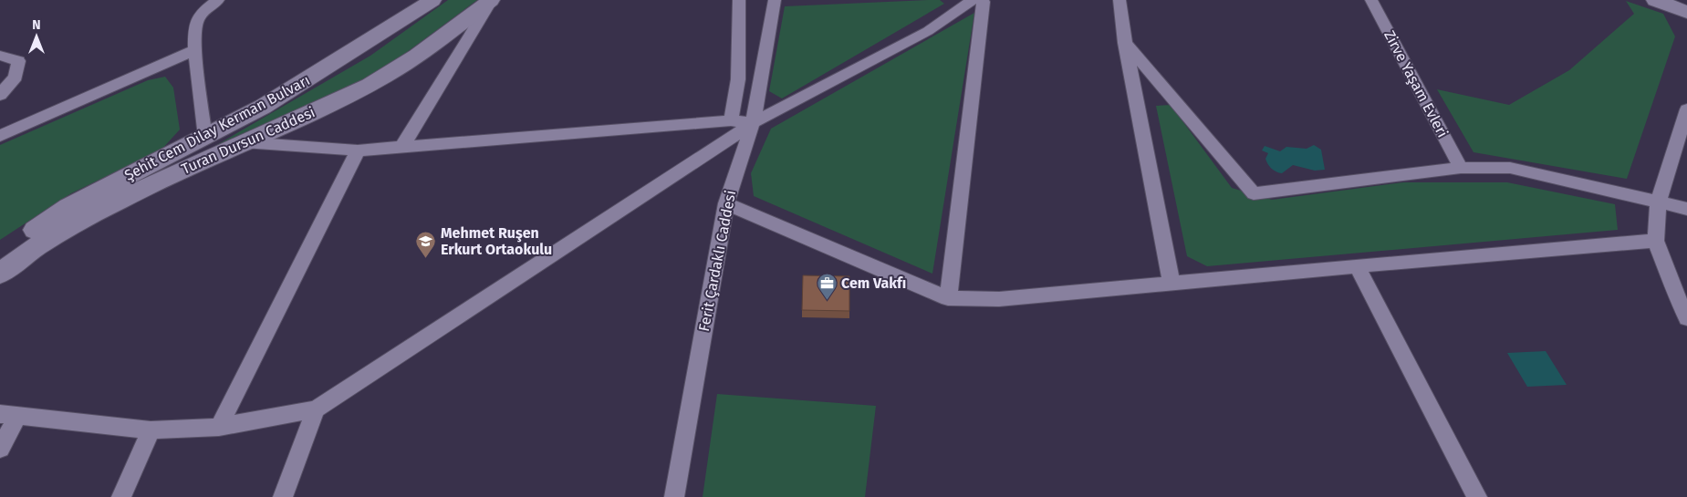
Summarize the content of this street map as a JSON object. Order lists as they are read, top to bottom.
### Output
{
  "streets": {
    "main road": ["Şehit Cem Dilay Kerman Bulvarı", "Turan Dursun Caddesi"],
    "street": ["Zirve Yaşam Evleri", "Ferit Çardaklı Caddesi"]
  },
  "places": {
    "school or university": ["Mehmet Ruşen Erkurt Ortaokulu"],
    "office": ["Cem Vakfı"]
  },
  "north": "top"
}
